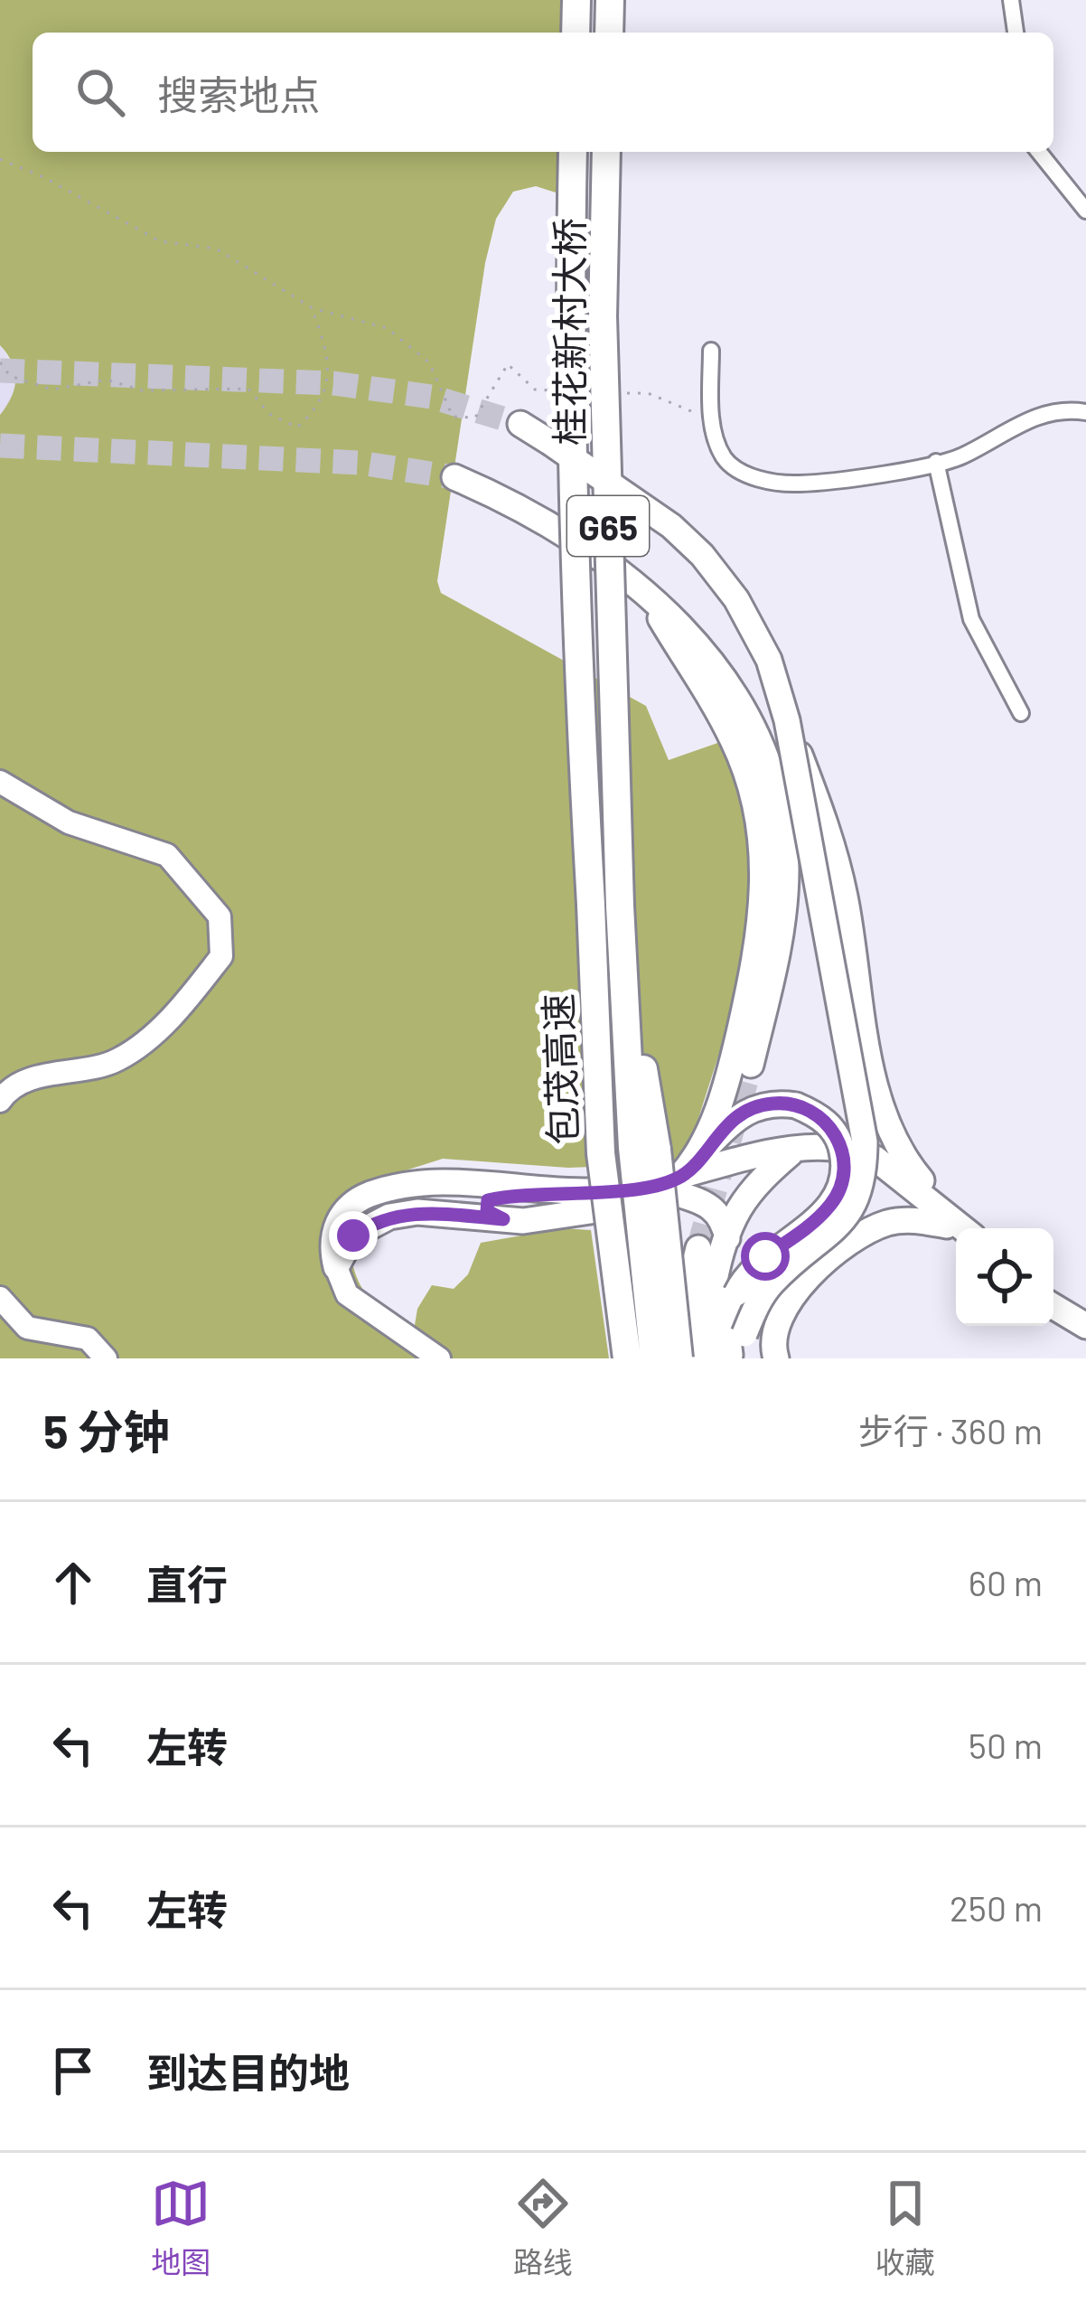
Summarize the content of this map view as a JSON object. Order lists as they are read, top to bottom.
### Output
{
  "streets": {
    "highway": ["桂花新村大桥", "G65", "包茂高速"]
  },
  "crossings": [
    ["桂花新村大桥", "包茂高速"]
  ],
  "page": {
    "search": "搜索地点",
    "heading": ["5 分钟", "步行 · 360 m"],
    "list": [
      ["直行", "60 m"],
      ["左转", "50 m"],
      ["左转", "250 m"],
      "到达目的地"
    ],
    "nav": ["地图", "路线", "收藏"]
  }
}
